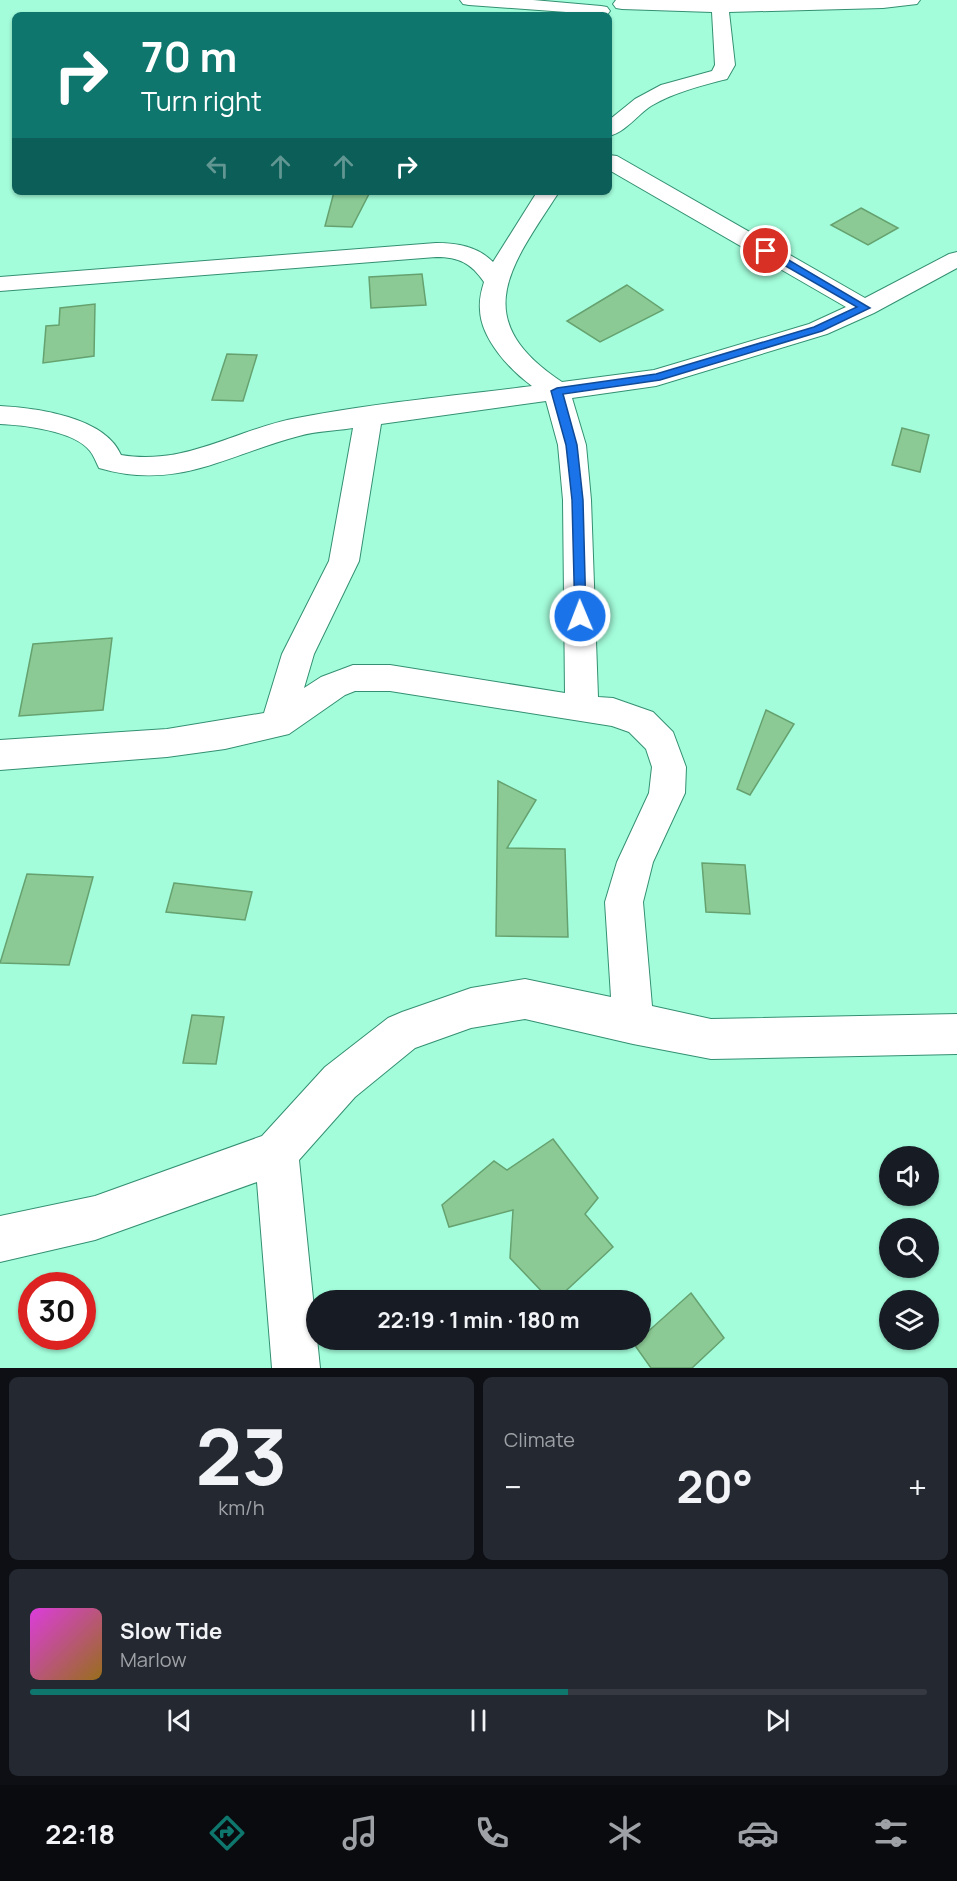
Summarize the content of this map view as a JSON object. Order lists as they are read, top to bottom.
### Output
{
  "page": {
    "turn": ["70 m", "Turn right"],
    "limit": "30",
    "trip": "22:19 · 1 min · 180 m",
    "tile": [
      ["23", "km/h"],
      "Climate"
    ],
    "heat": ["−", "20°", "+"],
    "song": ["Slow Tide", "Marlow"],
    "tabs": "22:18"
  }
}
